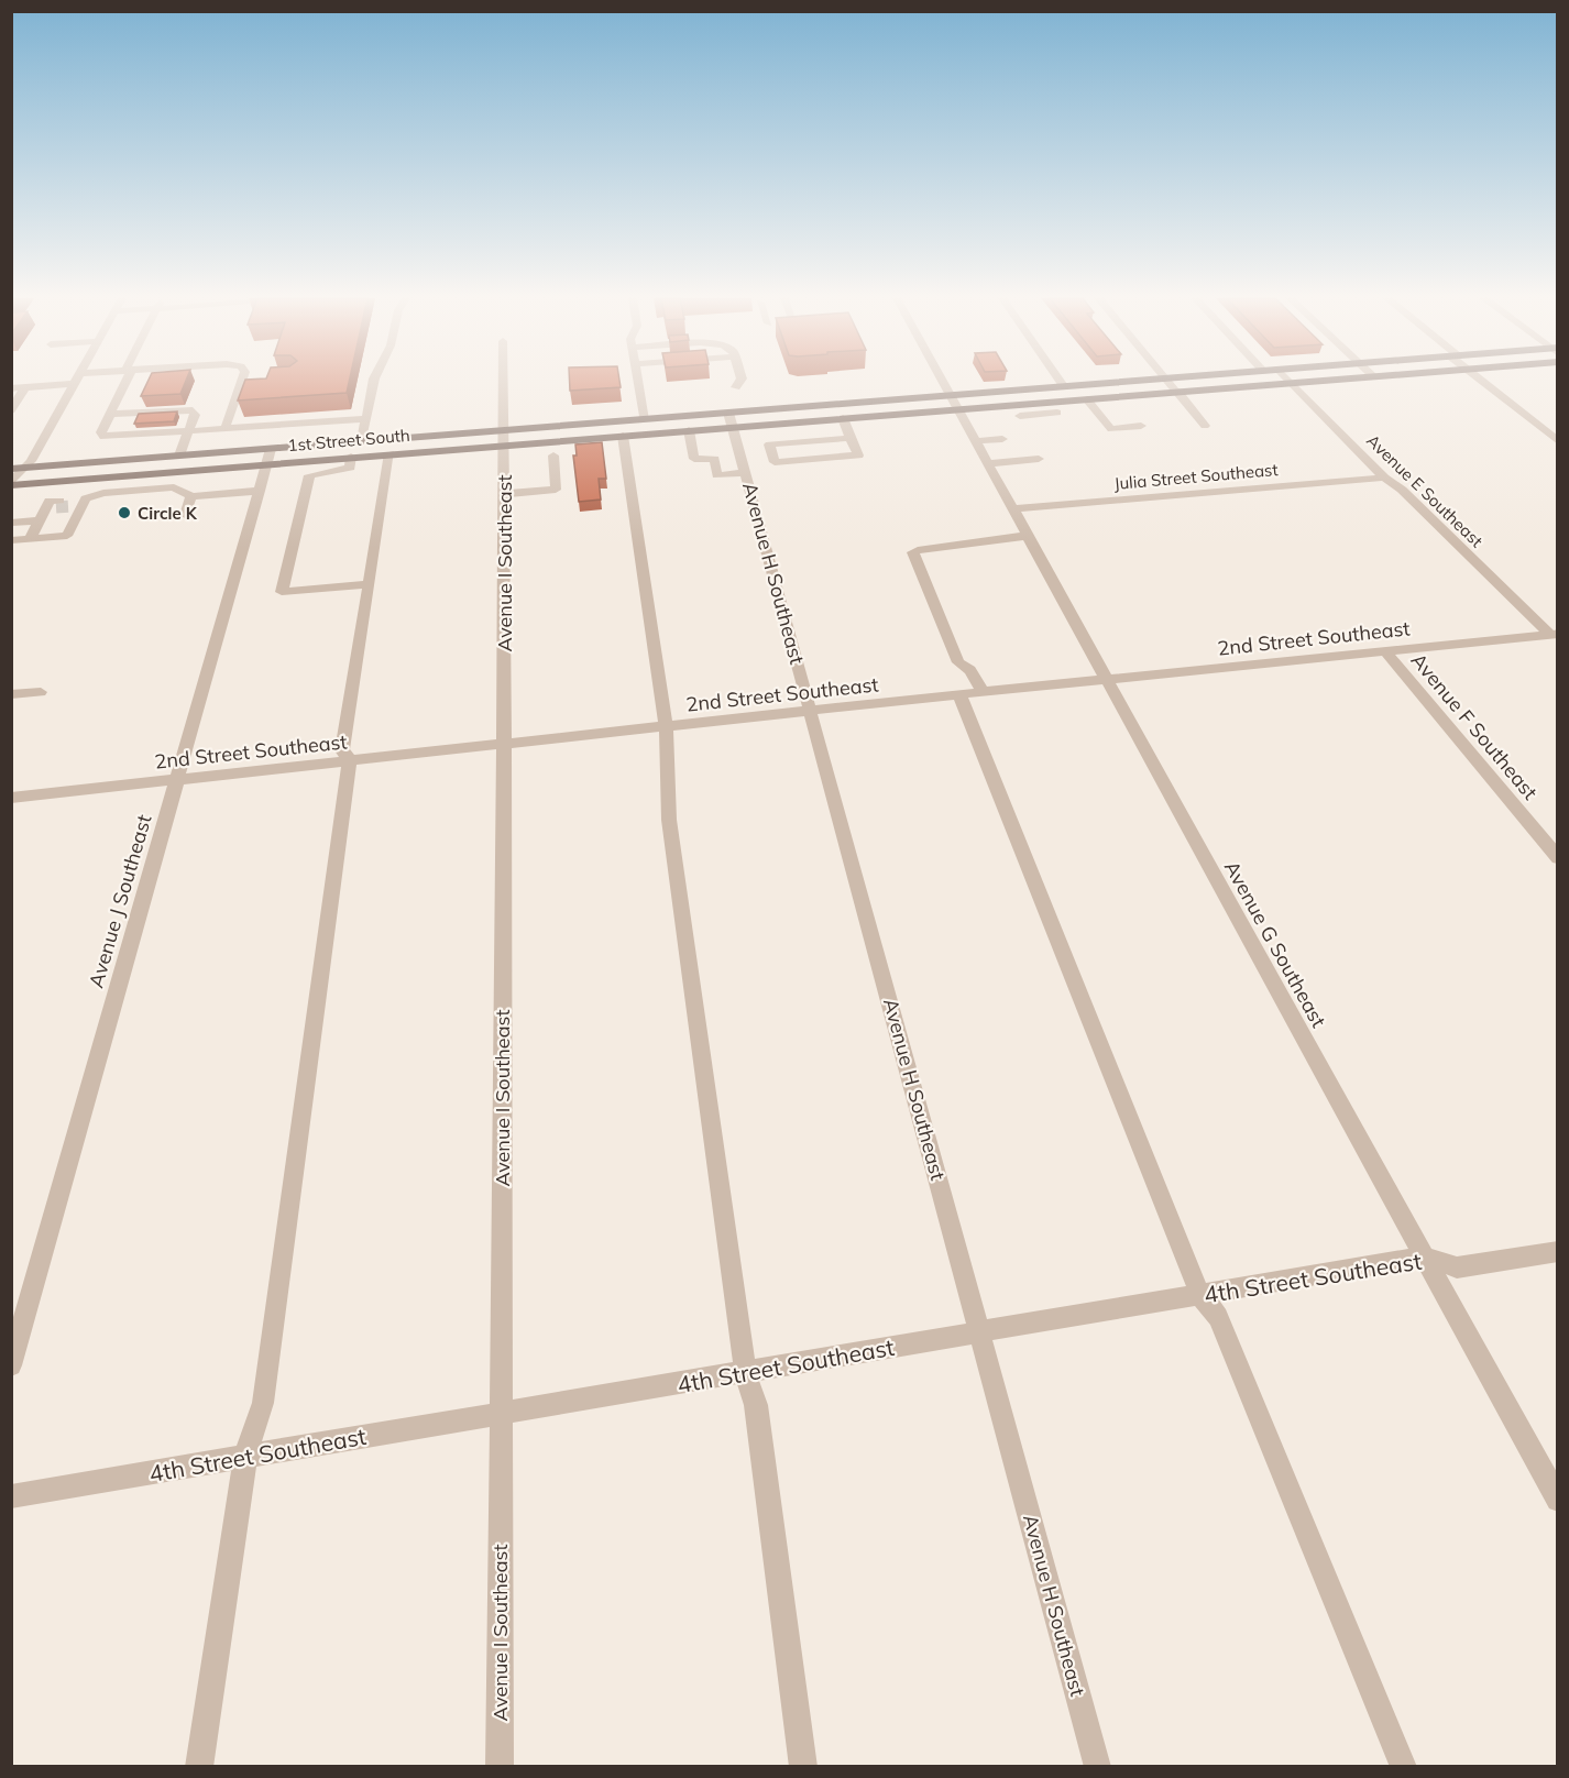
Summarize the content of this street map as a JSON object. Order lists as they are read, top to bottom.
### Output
{
  "streets": {
    "main road": ["1st Street South"],
    "street": [
      "Julia Street Southeast",
      "Avenue E Southeast",
      "Avenue I Southeast",
      "Avenue H Southeast",
      "2nd Street Southeast",
      "Avenue F Southeast",
      "Avenue J Southeast",
      "Avenue G Southeast",
      "4th Street Southeast"
    ]
  },
  "crossings": [
    ["1st Street South", "Avenue E Southeast"],
    ["1st Street South", "Avenue I Southeast"],
    ["1st Street South", "Avenue H Southeast"],
    ["1st Street South", "Avenue J Southeast"],
    ["1st Street South", "Avenue G Southeast"],
    ["Julia Street Southeast", "Avenue E Southeast"],
    ["Julia Street Southeast", "Avenue G Southeast"],
    ["Avenue E Southeast", "2nd Street Southeast"],
    ["Avenue I Southeast", "2nd Street Southeast"],
    ["Avenue I Southeast", "4th Street Southeast"],
    ["Avenue H Southeast", "2nd Street Southeast"],
    ["Avenue H Southeast", "4th Street Southeast"],
    ["2nd Street Southeast", "Avenue F Southeast"],
    ["2nd Street Southeast", "Avenue J Southeast"],
    ["2nd Street Southeast", "Avenue G Southeast"],
    ["Avenue G Southeast", "4th Street Southeast"]
  ],
  "places": ["Circle K"]
}
